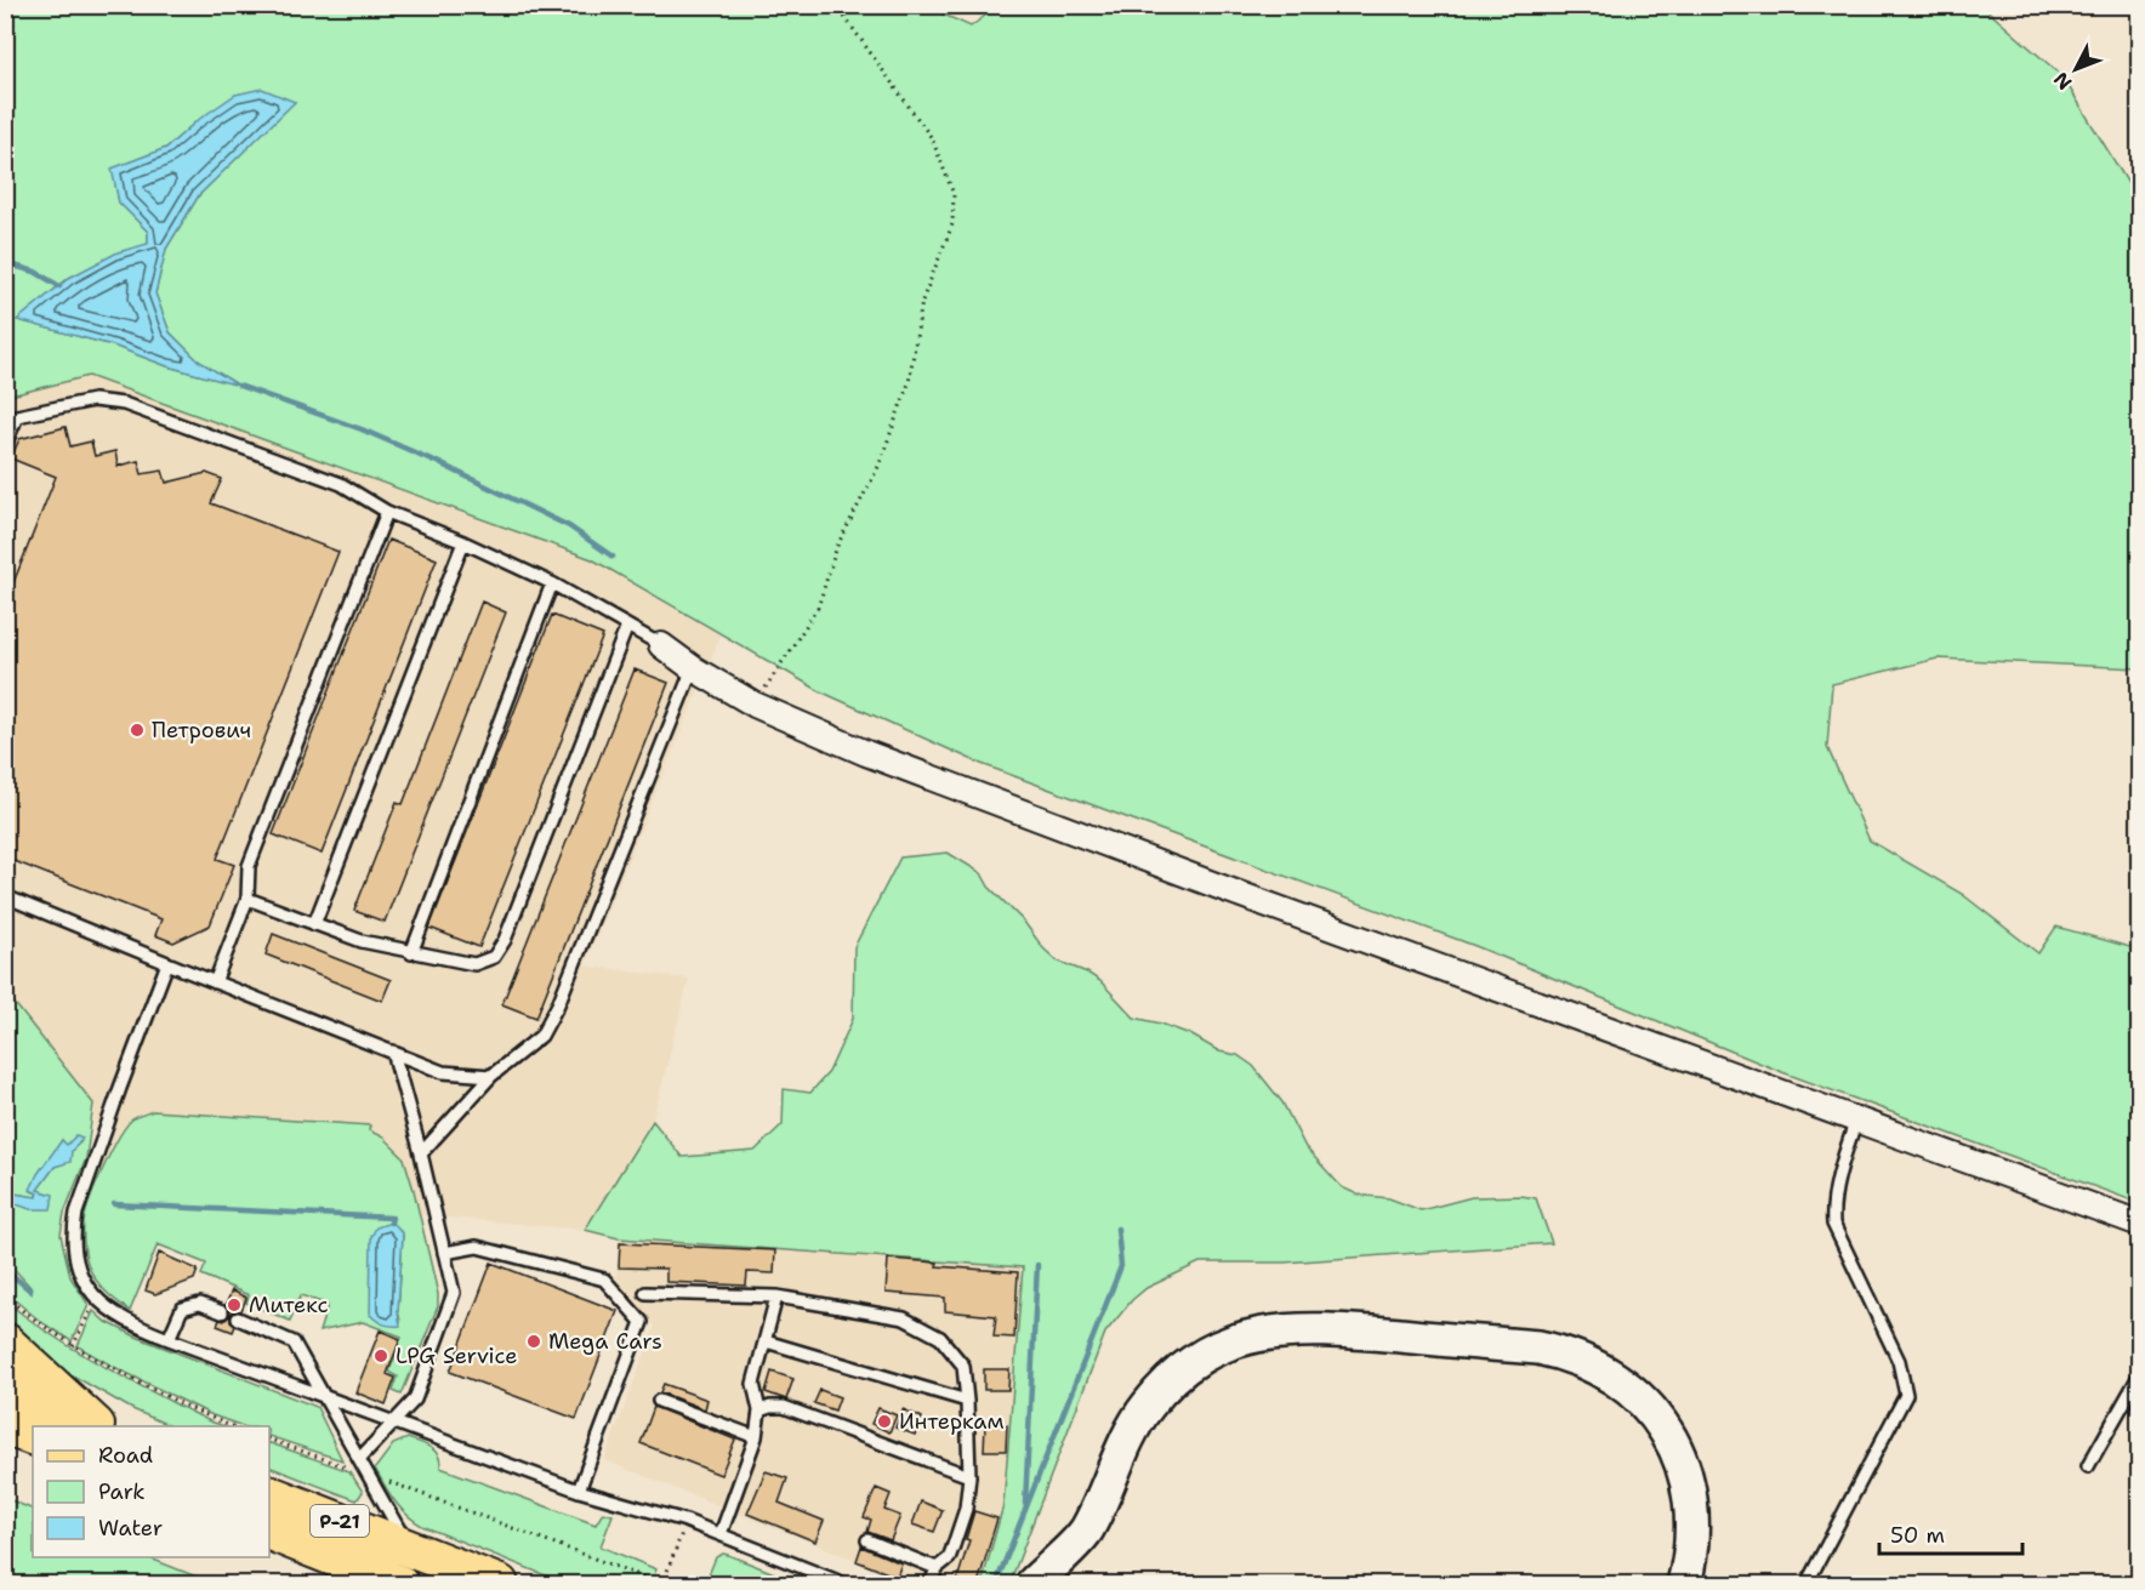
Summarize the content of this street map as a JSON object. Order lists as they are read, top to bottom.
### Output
{
  "streets": {
    "main road": ["Р-21"]
  },
  "places": [
    "Петрович",
    "Митекс",
    "Mega Cars",
    "LPG Service",
    "Интеркам"
  ],
  "legend": ["Road", "Park", "Water"],
  "scale_bar": "50 m",
  "north": "bottom left"
}
